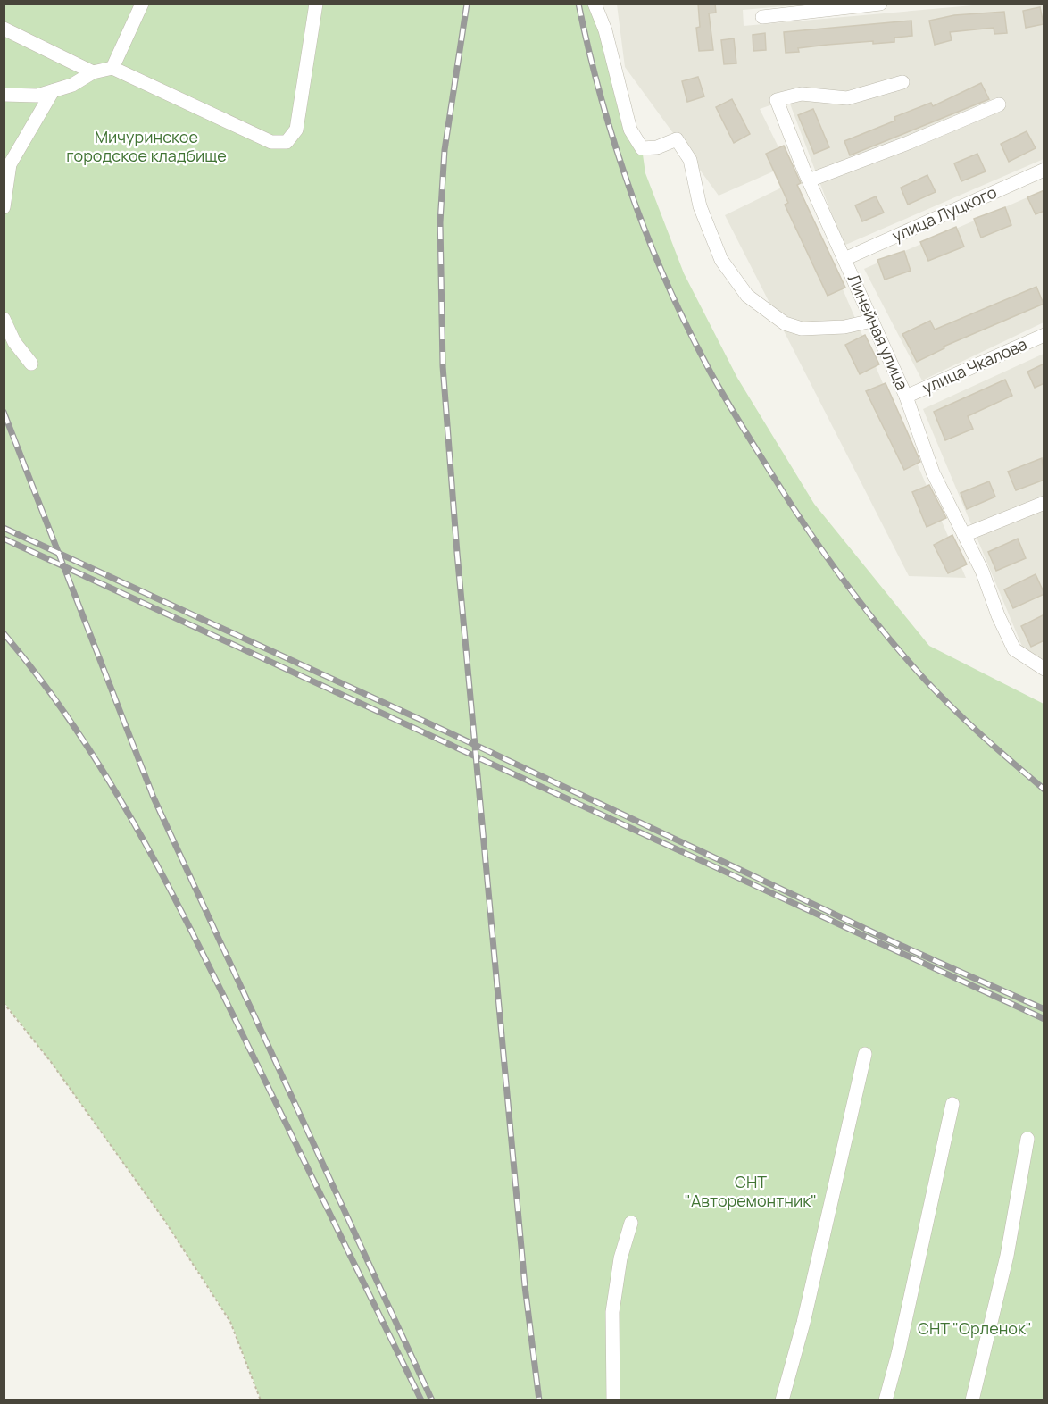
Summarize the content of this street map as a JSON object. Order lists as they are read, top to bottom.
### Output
{
  "streets": {
    "street": ["улица Луцкого", "Линейная улица", "улица Чкалова"]
  },
  "crossings": [
    ["улица Луцкого", "Линейная улица"],
    ["Линейная улица", "улица Чкалова"]
  ],
  "parks": ["Мичуринское городское кладбище", "СНТ \"Авторемонтник\"", "СНТ \"Орленок\""]
}
